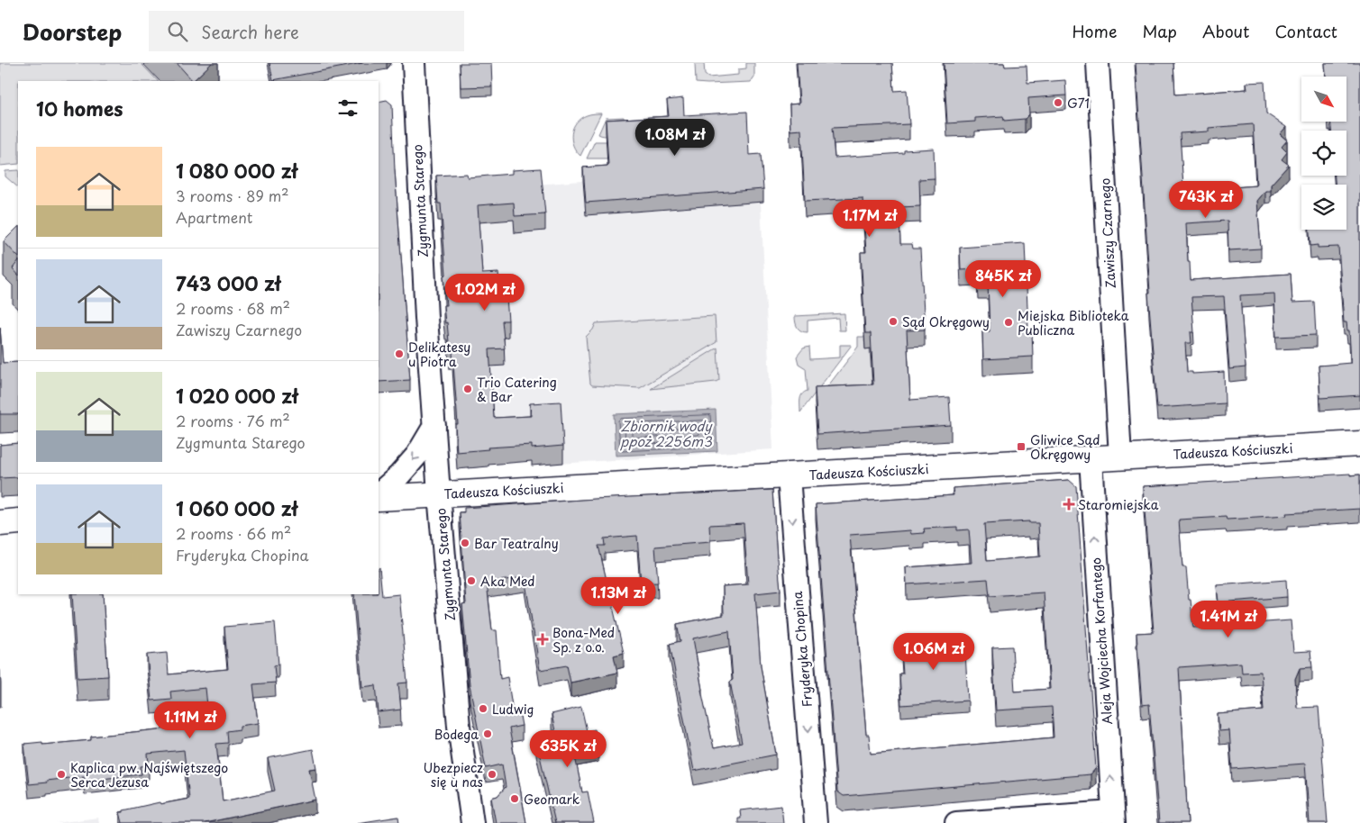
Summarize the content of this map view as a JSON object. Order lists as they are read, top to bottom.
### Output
{
  "streets": {
    "street": [
      "Zygmunta Starego",
      "Zawiszy Czarnego",
      "Tadeusza Kościuszki",
      "Aleja Wojciecha Korfantego",
      "Fryderyka Chopina"
    ]
  },
  "crossings": [
    ["Zygmunta Starego", "Tadeusza Kościuszki"],
    ["Zawiszy Czarnego", "Tadeusza Kościuszki"],
    ["Tadeusza Kościuszki", "Aleja Wojciecha Korfantego"],
    ["Tadeusza Kościuszki", "Fryderyka Chopina"]
  ],
  "one_way": ["Aleja Wojciecha Korfantego", "Fryderyka Chopina"],
  "water": ["Zbiornik wody ppoż 2256m3"],
  "places": {
    "other": [
      "G71",
      "Sąd Okręgowy",
      "Miejska Biblioteka Publiczna",
      "Delikatesy u Piotra",
      "Trio Catering & Bar",
      "Bar Teatralny",
      "Aka Med",
      "Ludwig",
      "Bodega",
      "Kaplica pw. Najświętszego Serca Jezusa",
      "Ubezpiecz się u nas",
      "Geomark"
    ],
    "transit": ["Gliwice Sąd Okręgowy"],
    "health": ["Staromiejska", "Bona-Med Sp. z o.o."]
  },
  "north": "bottom right",
  "page": {
    "header": "Doorstep",
    "search": "Search here",
    "nav": [
      "Home",
      "Map",
      "About",
      "Contact"
    ],
    "heading": "10 homes",
    "price": [
      "1.08M zł",
      "743K zł",
      "1.17M zł",
      "845K zł",
      "1.02M zł",
      "1.13M zł",
      "1.41M zł",
      "1.06M zł",
      "1.11M zł",
      "635K zł"
    ],
    "list": [
      {
        "name": "1 080 000 zł",
        "note": "3 rooms · 89 m² · Apartment"
      },
      {
        "name": "743 000 zł",
        "note": "2 rooms · 68 m² · Zawiszy Czarnego"
      },
      {
        "name": "1 020 000 zł",
        "note": "2 rooms · 76 m² · Zygmunta Starego"
      },
      {
        "name": "1 060 000 zł",
        "note": "2 rooms · 66 m² · Fryderyka Chopina"
      }
    ]
  }
}
